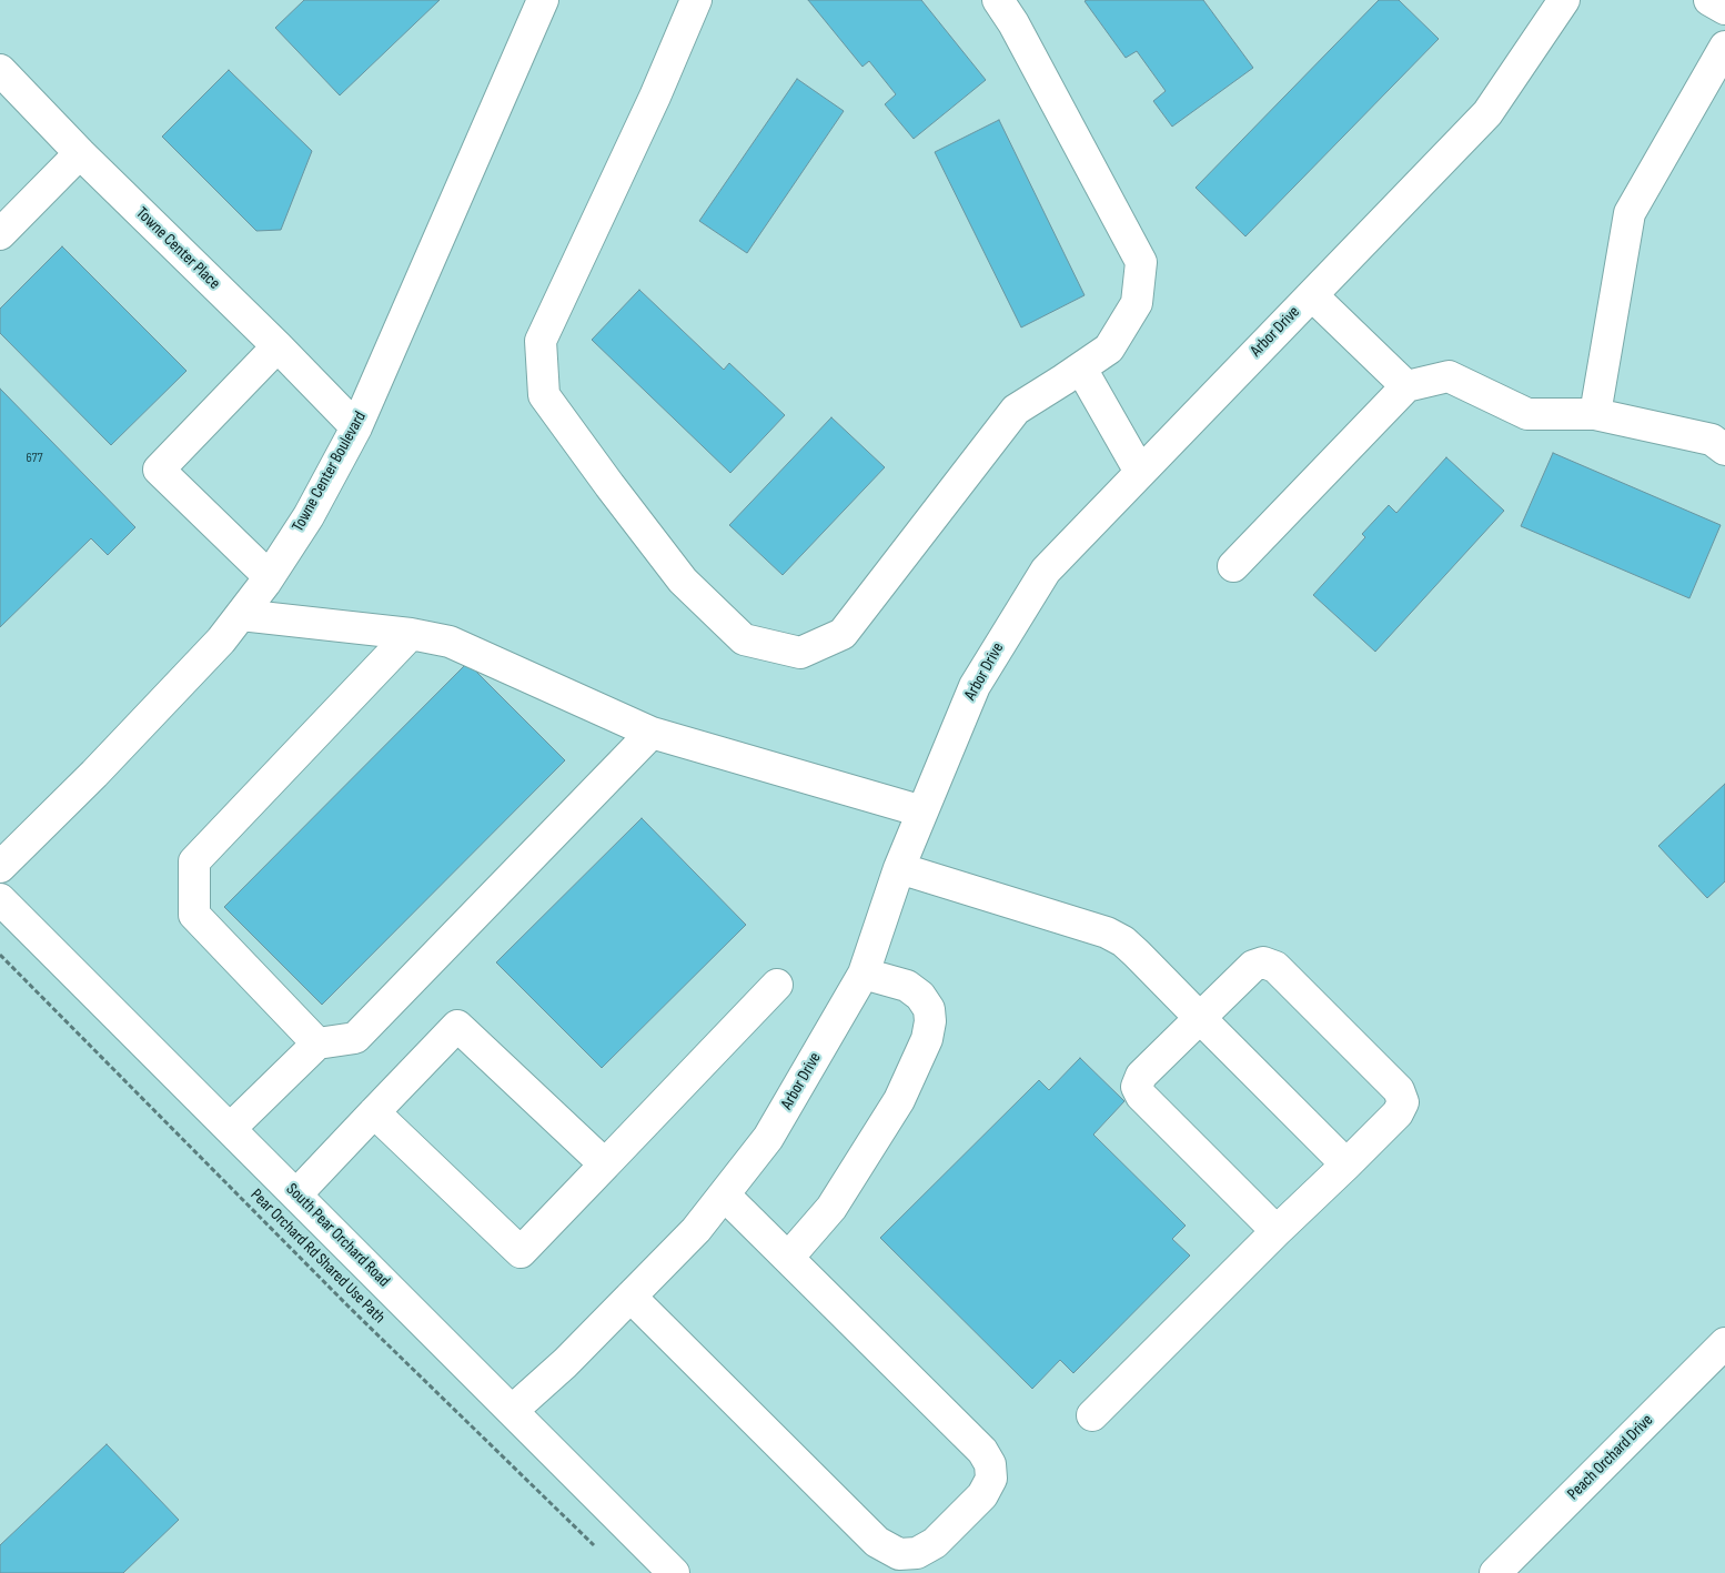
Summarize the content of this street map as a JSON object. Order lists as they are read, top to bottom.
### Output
{
  "streets": {
    "street": [
      "Towne Center Place",
      "Arbor Drive",
      "Towne Center Boulevard",
      "South Pear Orchard Road",
      "Peach Orchard Drive"
    ],
    "path": ["Pear Orchard Rd Shared Use Path"]
  },
  "crossings": [
    ["Towne Center Place", "Towne Center Boulevard"],
    ["Arbor Drive", "South Pear Orchard Road"]
  ],
  "house_numbers": ["677"]
}
